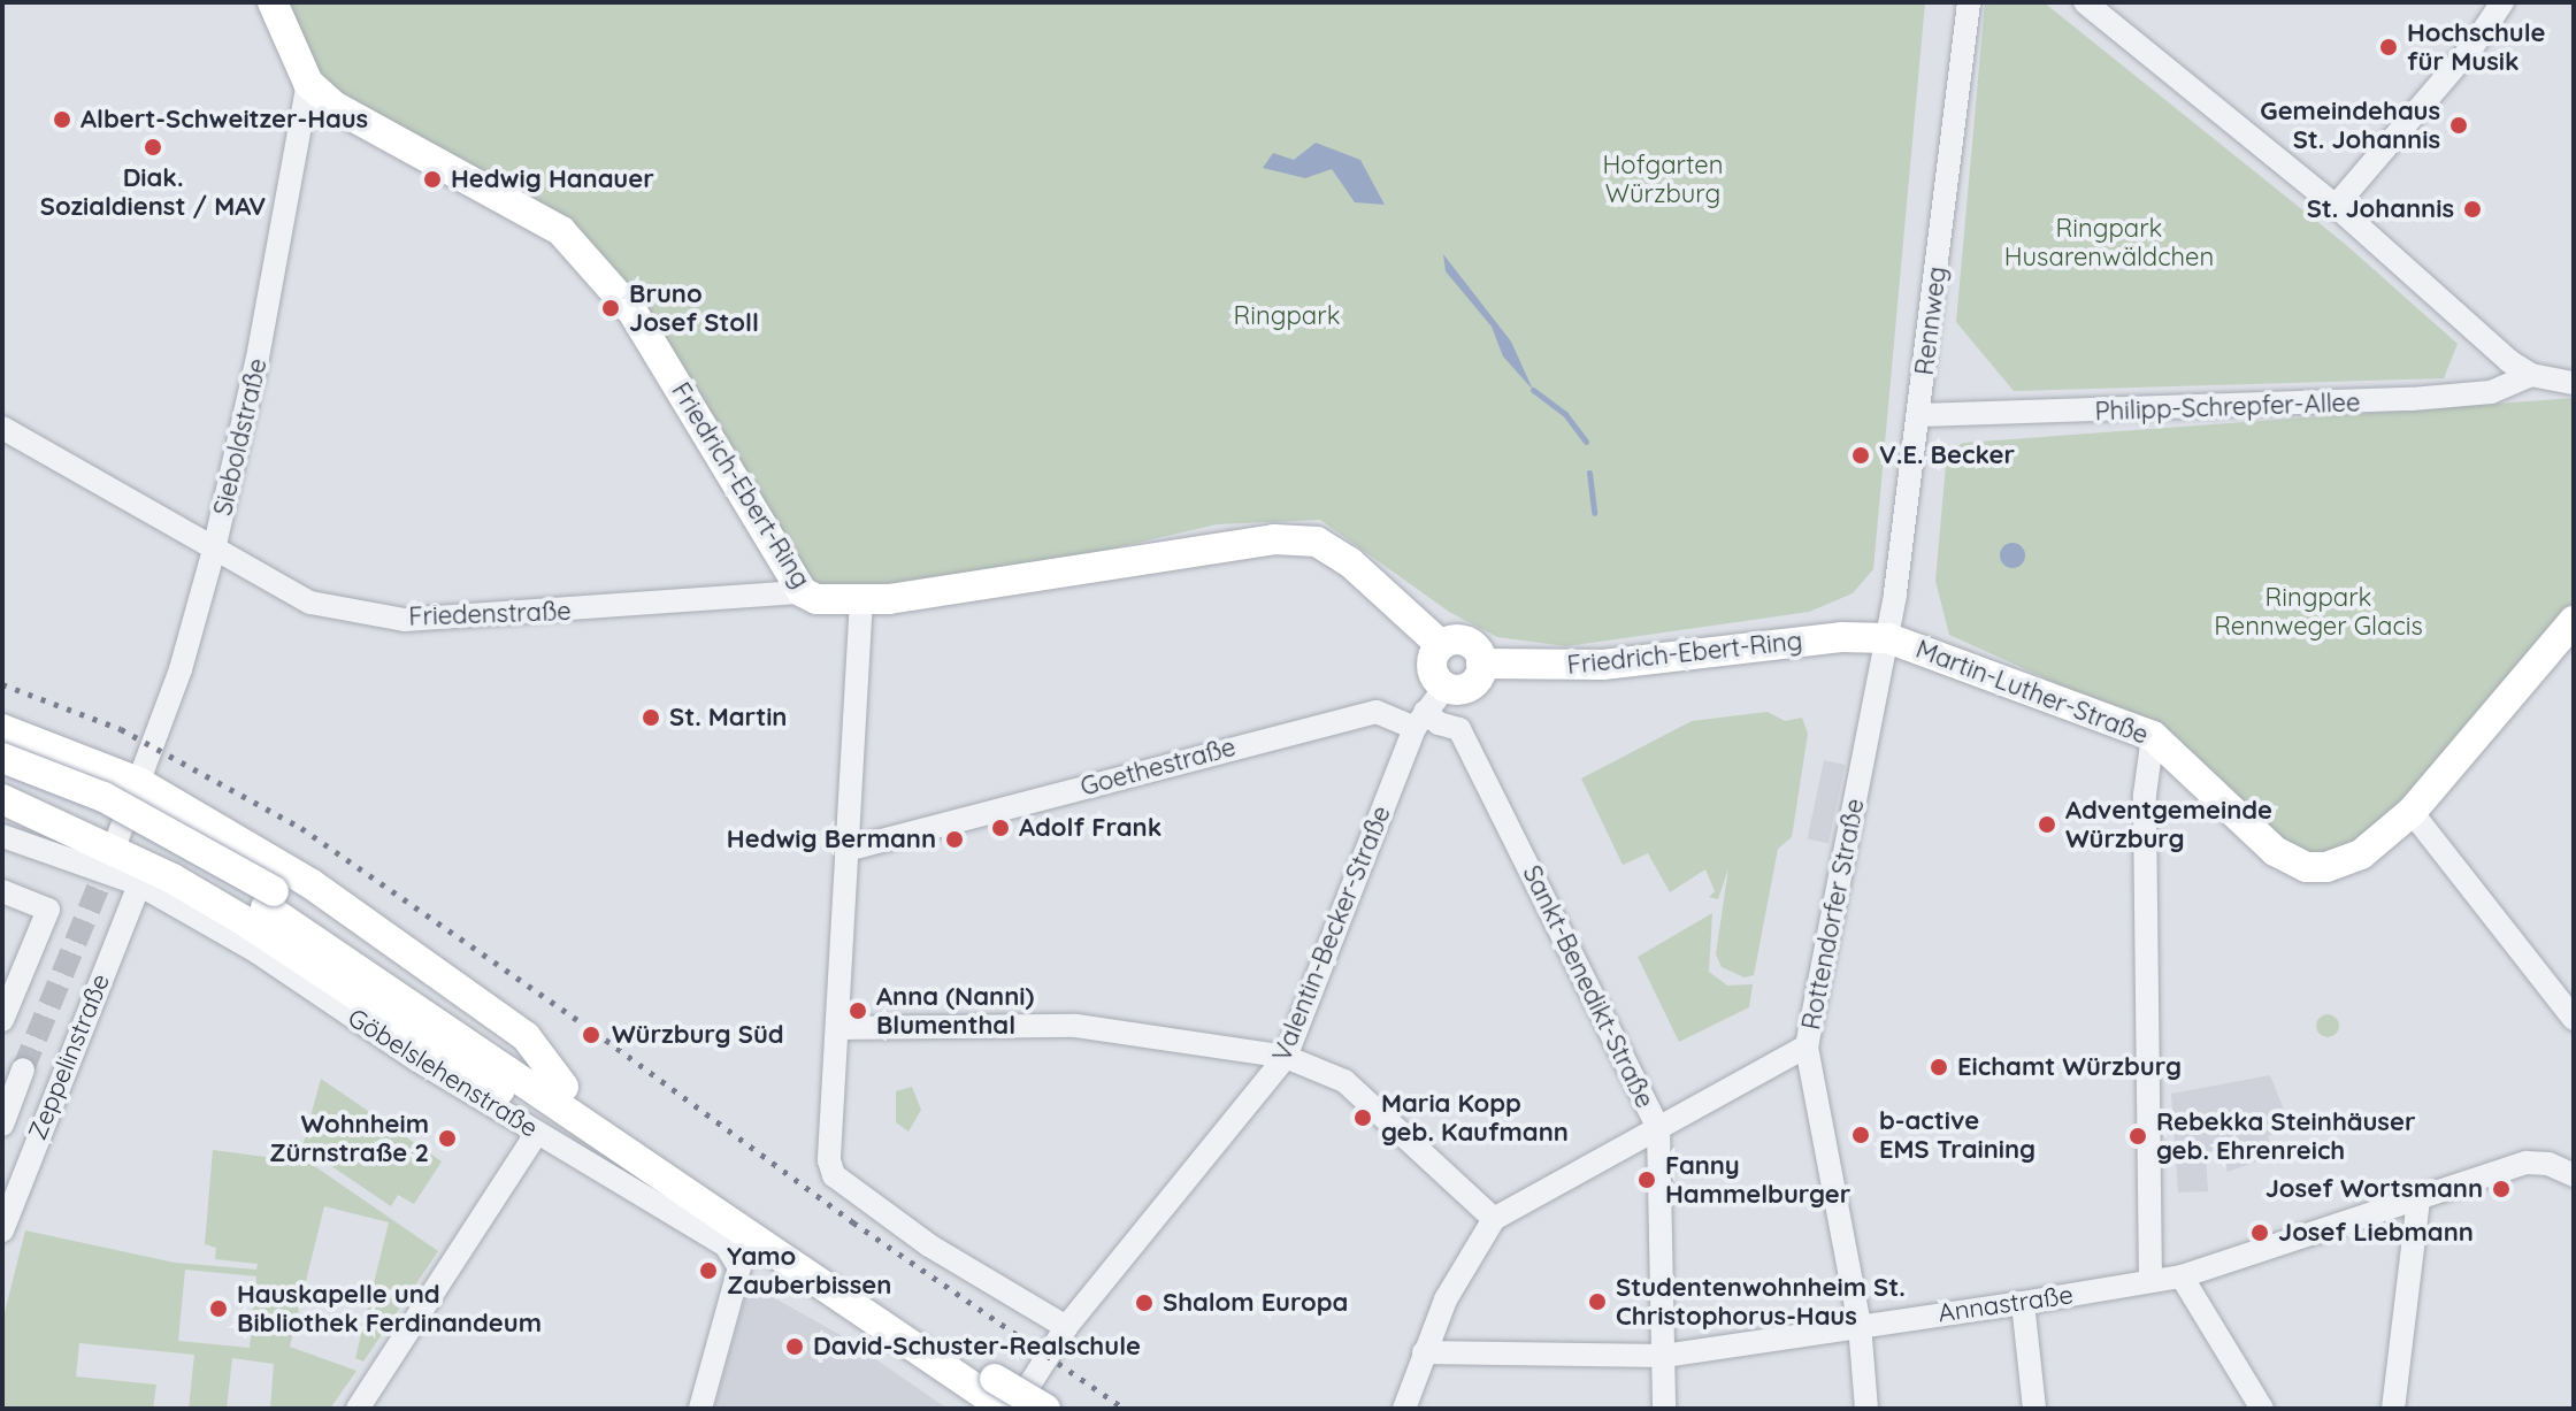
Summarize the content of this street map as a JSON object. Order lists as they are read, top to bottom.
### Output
{
  "streets": {
    "main road": ["Friedrich-Ebert-Ring", "Martin-Luther-Straße"],
    "street": [
      "Rennweg",
      "Philipp-Schrepfer-Allee",
      "Sieboldstraße",
      "Friedenstraße",
      "Goethestraße",
      "Rottendorfer Straße",
      "Valentin-Becker-Straße",
      "Sankt-Benedikt-Straße",
      "Zeppelinstraße",
      "Göbelslehenstraße",
      "Annastraße"
    ]
  },
  "crossings": [
    ["Rennweg", "Philipp-Schrepfer-Allee"],
    ["Rennweg", "Friedrich-Ebert-Ring"],
    ["Rennweg", "Martin-Luther-Straße"],
    ["Rennweg", "Rottendorfer Straße"],
    ["Sieboldstraße", "Friedrich-Ebert-Ring"],
    ["Sieboldstraße", "Friedenstraße"],
    ["Friedrich-Ebert-Ring", "Friedenstraße"],
    ["Friedrich-Ebert-Ring", "Martin-Luther-Straße"],
    ["Friedrich-Ebert-Ring", "Rottendorfer Straße"],
    ["Friedrich-Ebert-Ring", "Valentin-Becker-Straße"],
    ["Martin-Luther-Straße", "Rottendorfer Straße"],
    ["Goethestraße", "Valentin-Becker-Straße"],
    ["Goethestraße", "Sankt-Benedikt-Straße"],
    ["Rottendorfer Straße", "Annastraße"],
    ["Valentin-Becker-Straße", "Sankt-Benedikt-Straße"],
    ["Sankt-Benedikt-Straße", "Annastraße"],
    ["Zeppelinstraße", "Göbelslehenstraße"]
  ],
  "parks": [
    "Hofgarten Würzburg",
    "Ringpark Husarenwäldchen",
    "Ringpark",
    "Ringpark Rennweger Glacis"
  ],
  "places": [
    "Hochschule für Musik",
    "Albert-Schweitzer-Haus",
    "Gemeindehaus St. Johannis",
    "Diak. Sozialdienst / MAV",
    "Hedwig Hanauer",
    "St. Johannis",
    "Bruno Josef Stoll",
    "V.E. Becker",
    "St. Martin",
    "Adventgemeinde Würzburg",
    "Adolf Frank",
    "Hedwig Bermann",
    "Anna (Nanni) Blumenthal",
    "Würzburg Süd",
    "Eichamt Würzburg",
    "Maria Kopp geb. Kaufmann",
    "b-active EMS Training",
    "Rebekka Steinhäuser geb. Ehrenreich",
    "Wohnheim Zürnstraße 2",
    "Fanny Hammelburger",
    "Josef Wortsmann",
    "Josef Liebmann",
    "Yamo Zauberbissen",
    "Studentenwohnheim St. Christophorus-Haus",
    "Shalom Europa",
    "Hauskapelle und Bibliothek Ferdinandeum",
    "David-Schuster-Realschule"
  ]
}
